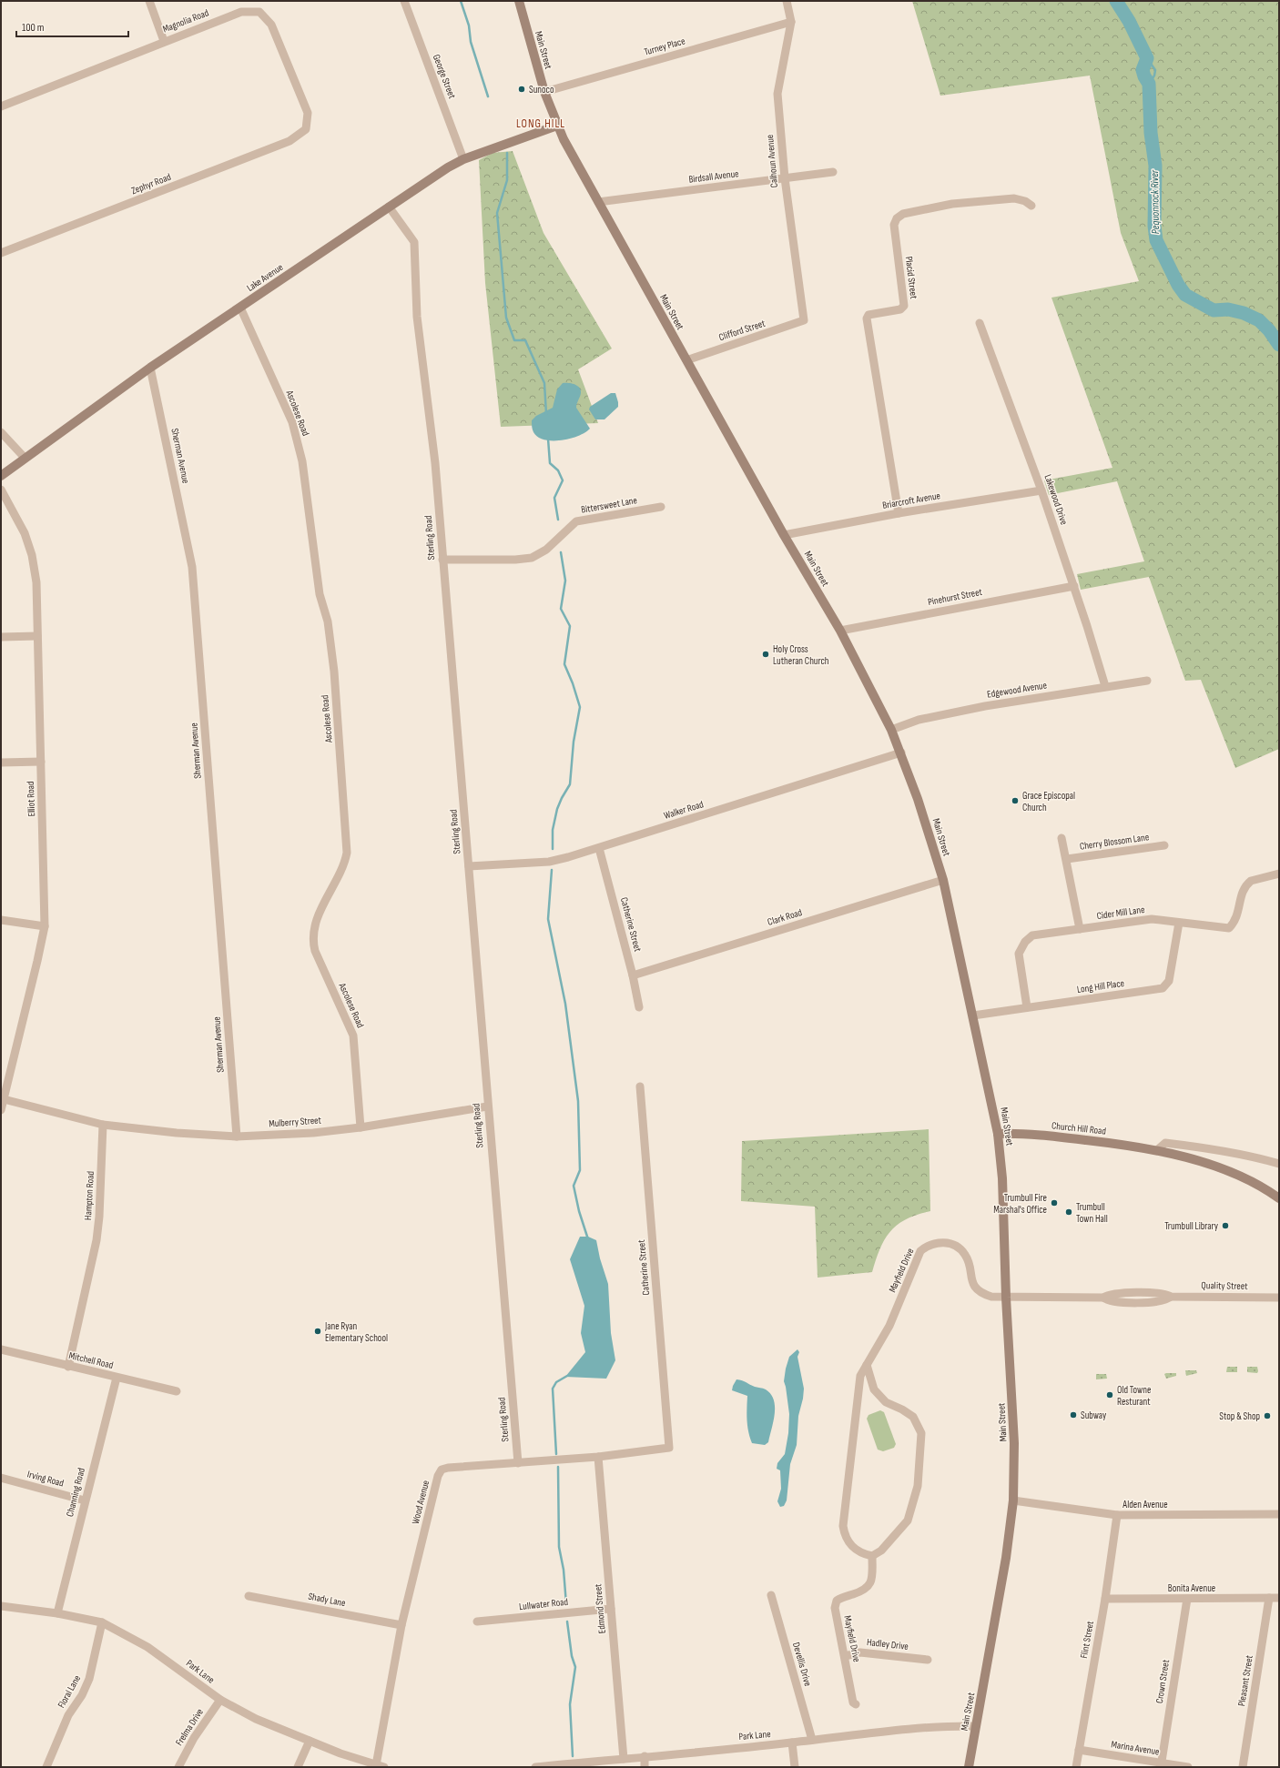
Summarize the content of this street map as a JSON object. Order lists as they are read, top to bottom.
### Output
{
  "streets": {
    "main road": ["Main Street", "Lake Avenue", "Church Hill Road"],
    "street": [
      "Magnolia Road",
      "Turney Place",
      "George Street",
      "Calhoun Avenue",
      "Birdsall Avenue",
      "Zephyr Road",
      "Placid Street",
      "Clifford Street",
      "Ascolese Road",
      "Sherman Avenue",
      "Lakewood Drive",
      "Briarcroft Avenue",
      "Bittersweet Lane",
      "Sterling Road",
      "Pinehurst Street",
      "Edgewood Avenue",
      "Elliot Road",
      "Walker Road",
      "Cherry Blossom Lane",
      "Cider Mill Lane",
      "Clark Road",
      "Catherine Street",
      "Long Hill Place",
      "Mulberry Street",
      "Hampton Road",
      "Mayfield Drive",
      "Quality Street",
      "Mitchell Road",
      "Irving Road",
      "Channing Road",
      "Wood Avenue",
      "Alden Avenue",
      "Bonita Avenue",
      "Shady Lane",
      "Lullwater Road",
      "Edmond Street",
      "Flint Street",
      "Hadley Drive",
      "Devellis Drive",
      "Park Lane",
      "Pleasant Street",
      "Crown Street",
      "Floral Lane",
      "Frelma Drive",
      "Marina Avenue"
    ]
  },
  "crossings": [
    ["Magnolia Road", "Zephyr Road"],
    ["Turney Place", "Main Street"],
    ["Turney Place", "Calhoun Avenue"],
    ["Main Street", "Birdsall Avenue"],
    ["Main Street", "Lake Avenue"],
    ["Main Street", "Clifford Street"],
    ["Main Street", "Briarcroft Avenue"],
    ["Main Street", "Pinehurst Street"],
    ["Main Street", "Edgewood Avenue"],
    ["Main Street", "Walker Road"],
    ["Main Street", "Clark Road"],
    ["Main Street", "Long Hill Place"],
    ["Main Street", "Church Hill Road"],
    ["Main Street", "Mayfield Drive"],
    ["Main Street", "Quality Street"],
    ["Main Street", "Alden Avenue"],
    ["Main Street", "Park Lane"],
    ["George Street", "Lake Avenue"],
    ["Calhoun Avenue", "Birdsall Avenue"],
    ["Calhoun Avenue", "Clifford Street"],
    ["Lake Avenue", "Ascolese Road"],
    ["Lake Avenue", "Sherman Avenue"],
    ["Lake Avenue", "Sterling Road"],
    ["Placid Street", "Briarcroft Avenue"],
    ["Ascolese Road", "Mulberry Street"],
    ["Sherman Avenue", "Mulberry Street"],
    ["Lakewood Drive", "Briarcroft Avenue"],
    ["Lakewood Drive", "Pinehurst Street"],
    ["Lakewood Drive", "Edgewood Avenue"],
    ["Bittersweet Lane", "Sterling Road"],
    ["Sterling Road", "Walker Road"],
    ["Sterling Road", "Mulberry Street"],
    ["Sterling Road", "Wood Avenue"],
    ["Walker Road", "Catherine Street"],
    ["Cider Mill Lane", "Long Hill Place"],
    ["Clark Road", "Catherine Street"],
    ["Catherine Street", "Wood Avenue"],
    ["Mulberry Street", "Hampton Road"],
    ["Hampton Road", "Mitchell Road"],
    ["Mayfield Drive", "Quality Street"],
    ["Mayfield Drive", "Hadley Drive"],
    ["Mitchell Road", "Channing Road"],
    ["Irving Road", "Channing Road"],
    ["Channing Road", "Park Lane"],
    ["Wood Avenue", "Shady Lane"],
    ["Wood Avenue", "Edmond Street"],
    ["Wood Avenue", "Park Lane"],
    ["Alden Avenue", "Flint Street"],
    ["Bonita Avenue", "Flint Street"],
    ["Bonita Avenue", "Pleasant Street"],
    ["Bonita Avenue", "Crown Street"],
    ["Lullwater Road", "Edmond Street"],
    ["Edmond Street", "Park Lane"],
    ["Flint Street", "Marina Avenue"],
    ["Devellis Drive", "Park Lane"],
    ["Park Lane", "Floral Lane"],
    ["Park Lane", "Frelma Drive"],
    ["Crown Street", "Marina Avenue"]
  ],
  "districts": ["LONG HILL"],
  "water": ["Pequonnock River"],
  "places": [
    "Sunoco",
    "Holy Cross Lutheran Church",
    "Grace Episcopal Church",
    "Trumbull Fire Marshal's Office",
    "Trumbull Town Hall",
    "Trumbull Library",
    "Jane Ryan Elementary School",
    "Old Towne Resturant",
    "Subway",
    "Stop & Shop"
  ],
  "scale_bar": "100 m"
}
